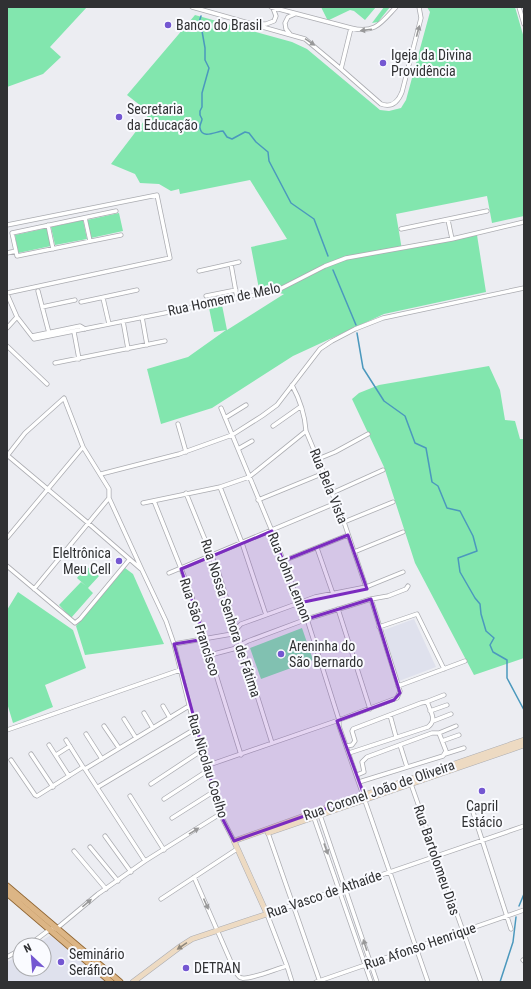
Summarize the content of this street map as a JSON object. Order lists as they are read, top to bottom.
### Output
{
  "streets": {
    "street": [
      "Rua Homem de Melo",
      "Rua Bela Vista",
      "Rua John Lennon",
      "Rua Nossa Senhora de Fátima",
      "Rua São Francisco",
      "Rua Nicolau Coelho",
      "Rua Coronel João de Oliveira",
      "Rua Bartolomeu Dias",
      "Rua Vasco de Athaíde",
      "Rua Afonso Henrique"
    ]
  },
  "crossings": [
    ["Rua John Lennon", "Rua Coronel João de Oliveira"],
    ["Rua John Lennon", "Rua Vasco de Athaíde"],
    ["Rua John Lennon", "Rua Afonso Henrique"],
    ["Rua Nicolau Coelho", "Rua Coronel João de Oliveira"],
    ["Rua Nicolau Coelho", "Rua Vasco de Athaíde"],
    ["Rua Coronel João de Oliveira", "Rua Bartolomeu Dias"],
    ["Rua Bartolomeu Dias", "Rua Vasco de Athaíde"],
    ["Rua Bartolomeu Dias", "Rua Afonso Henrique"]
  ],
  "places": [
    "Banco do Brasil",
    "Igeja da Divina Providência",
    "Secretaria da Educação",
    "Eleltrônica Meu Cell",
    "Areninha do São Bernardo",
    "Capril Estácio",
    "Seminário Seráfico",
    "DETRAN"
  ],
  "north": "top left"
}
